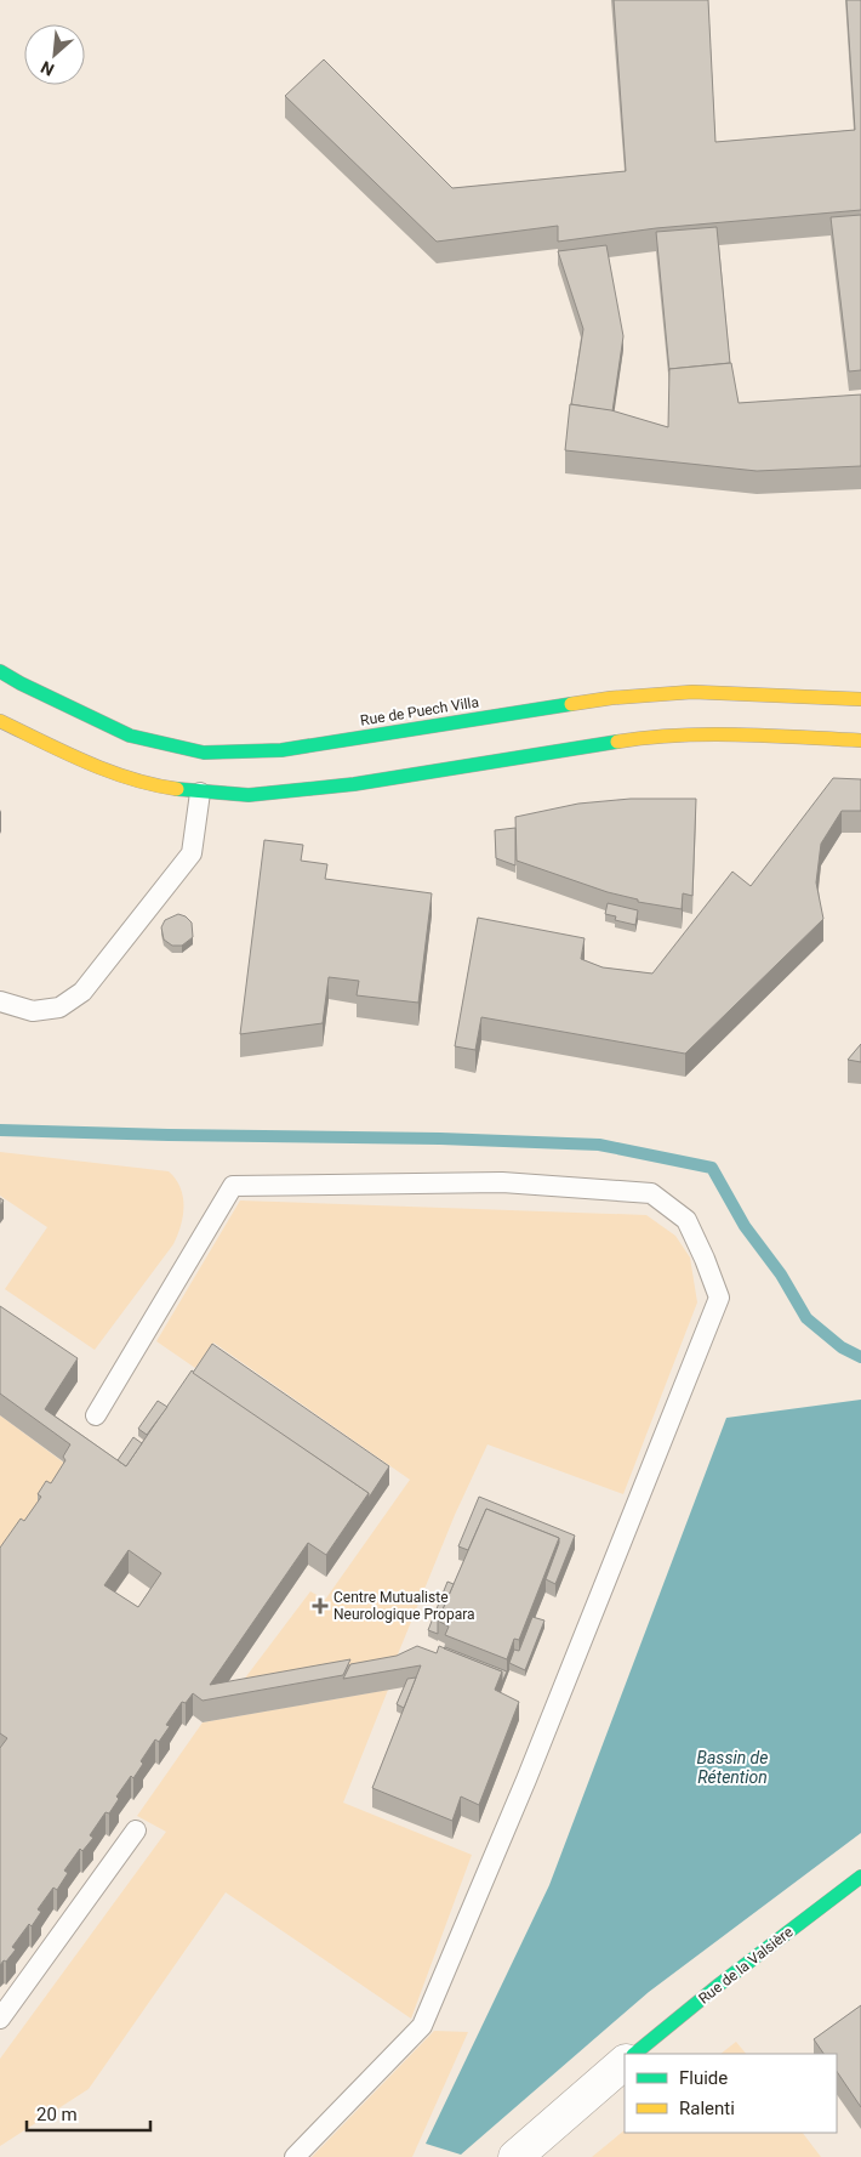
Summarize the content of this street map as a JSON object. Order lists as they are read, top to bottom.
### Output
{
  "streets": {
    "main road": ["Rue de Puech Villa", "Rue de la Valsière"]
  },
  "water": ["Bassin de Rétention"],
  "places": {
    "health": ["Centre Mutualiste Neurologique Propara"]
  },
  "legend": ["Fluide", "Ralenti"],
  "scale_bar": "20 m",
  "north": "bottom left"
}
